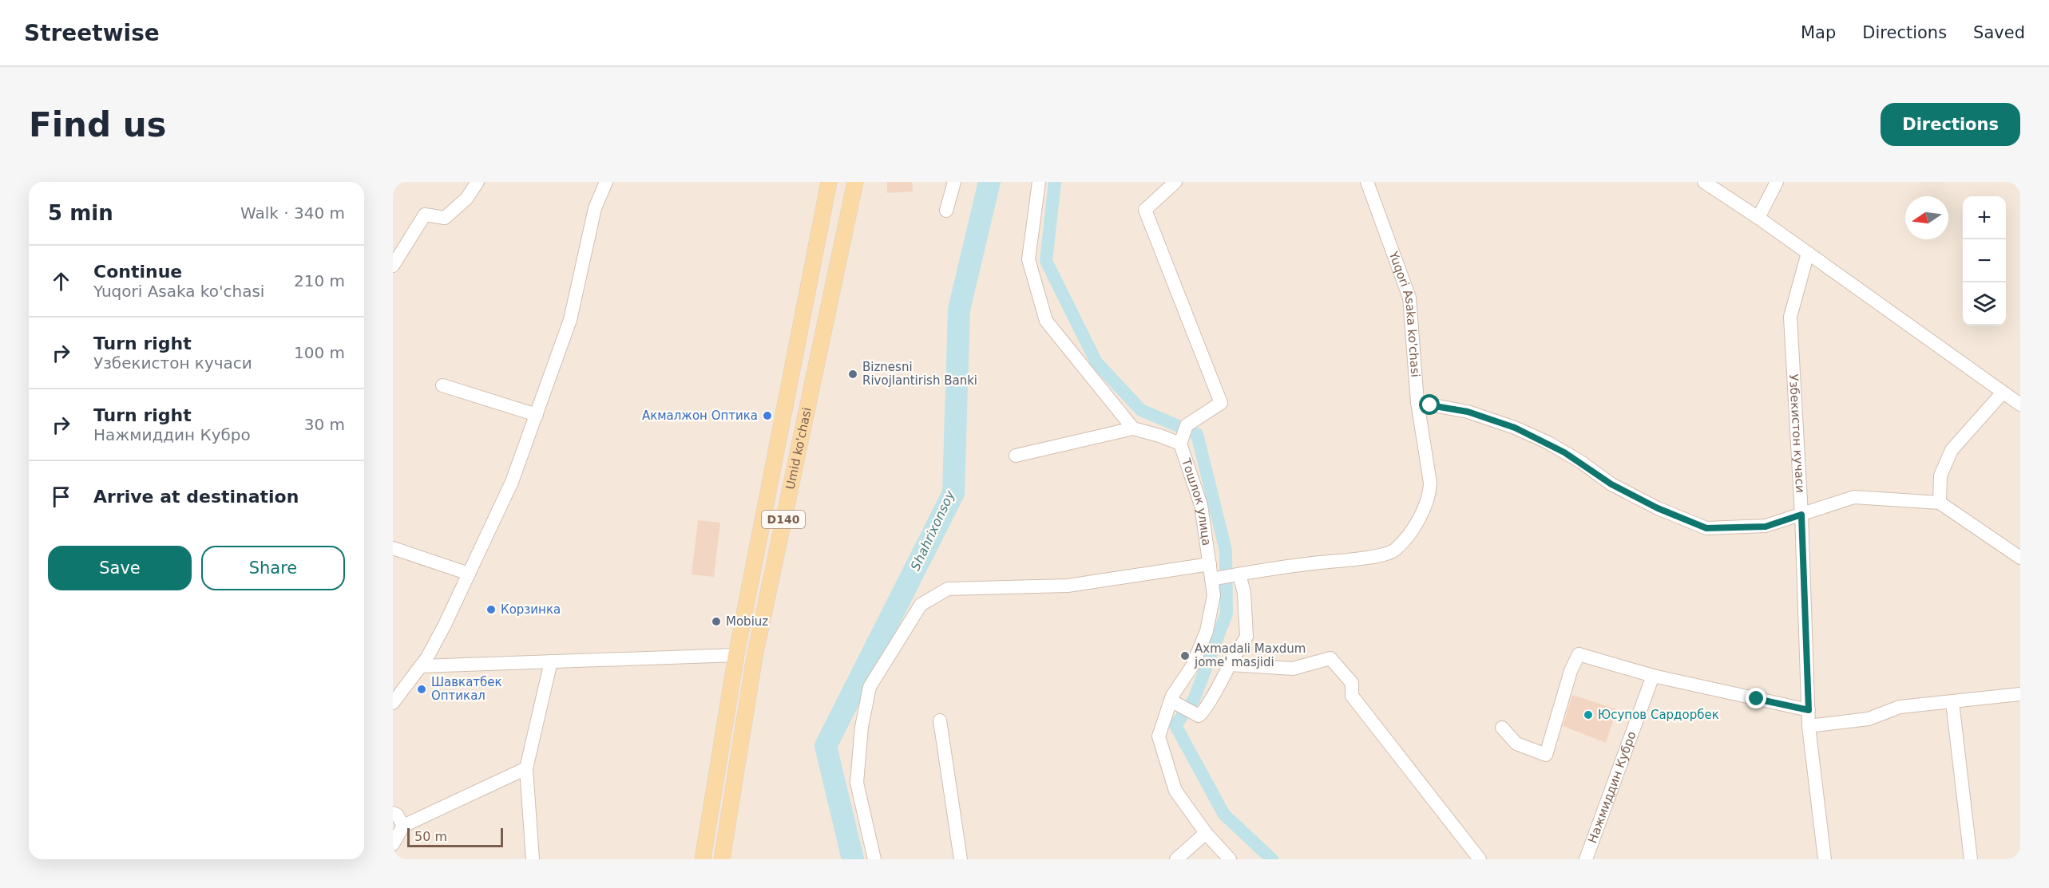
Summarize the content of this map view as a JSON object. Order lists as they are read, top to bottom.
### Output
{
  "streets": {
    "main road": ["Umid ko'chasi", "D140"],
    "street": [
      "Yuqori Asaka ko'chasi",
      "Узбекистон кучаси",
      "Тошлок улица",
      "Нажмиддин Кубро"
    ]
  },
  "crossings": [
    ["Yuqori Asaka ko'chasi", "Тошлок улица"]
  ],
  "water": ["Shahrixonsoy"],
  "places": [
    "Biznesni Rivojlantirish Banki",
    "Акмалжон Оптика",
    "Корзинка",
    "Mobiuz",
    "Axmadali Maxdum jome' masjidi",
    "Шавкатбек Оптикал",
    "Юсупов Сардорбек"
  ],
  "scale_bar": "50 m",
  "north": "left",
  "page": {
    "header": "Streetwise",
    "nav": ["Map", "Directions", "Saved"],
    "buttons": [
      "Directions",
      ["Save", "Share"]
    ],
    "title": "Find us",
    "heading": ["5 min", "Walk · 340 m"],
    "map_buttons": ["+", "−"],
    "list": [
      ["Continue", "Yuqori Asaka ko'chasi", "210 m"],
      ["Turn right", "Узбекистон кучаси", "100 m"],
      ["Turn right", "Нажмиддин Кубро", "30 m"],
      "Arrive at destination"
    ],
    "scale": "50 m"
  }
}
